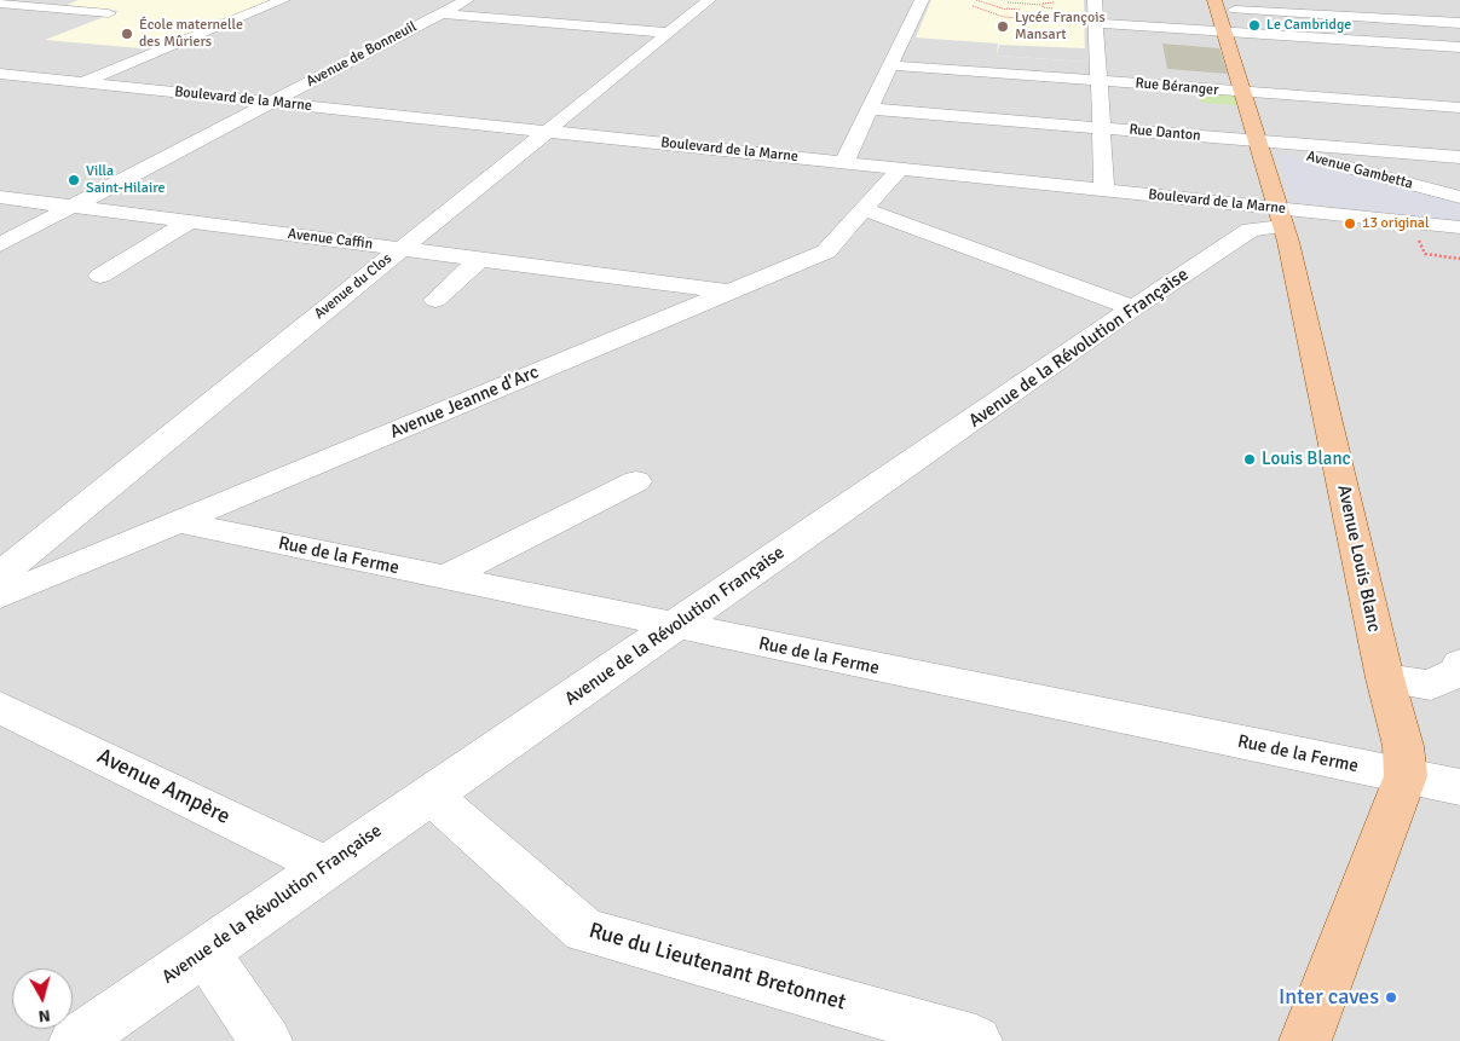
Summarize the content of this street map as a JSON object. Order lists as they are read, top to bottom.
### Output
{
  "streets": {
    "main road": ["Avenue Louis Blanc"],
    "street": [
      "Avenue de Bonneuil",
      "Rue Béranger",
      "Boulevard de la Marne",
      "Rue Danton",
      "Avenue Gambetta",
      "Avenue Caffin",
      "Avenue du Clos",
      "Avenue de la Révolution Française",
      "Avenue Jeanne d'Arc",
      "Rue de la Ferme",
      "Avenue Ampère",
      "Rue du Lieutenant Bretonnet"
    ]
  },
  "crossings": [
    ["Avenue de Bonneuil", "Boulevard de la Marne"],
    ["Avenue de Bonneuil", "Avenue Caffin"],
    ["Rue Béranger", "Avenue Louis Blanc"],
    ["Boulevard de la Marne", "Avenue du Clos"],
    ["Boulevard de la Marne", "Avenue de la Révolution Française"],
    ["Boulevard de la Marne", "Avenue Jeanne d'Arc"],
    ["Boulevard de la Marne", "Avenue Louis Blanc"],
    ["Rue Danton", "Avenue Gambetta"],
    ["Rue Danton", "Avenue Louis Blanc"],
    ["Avenue Gambetta", "Avenue Louis Blanc"],
    ["Avenue Caffin", "Avenue du Clos"],
    ["Avenue Caffin", "Avenue Jeanne d'Arc"],
    ["Avenue de la Révolution Française", "Rue de la Ferme"],
    ["Avenue de la Révolution Française", "Avenue Louis Blanc"],
    ["Avenue de la Révolution Française", "Avenue Ampère"],
    ["Avenue de la Révolution Française", "Rue du Lieutenant Bretonnet"],
    ["Avenue Jeanne d'Arc", "Rue de la Ferme"],
    ["Rue de la Ferme", "Avenue Louis Blanc"]
  ],
  "places": [
    "Le Cambridge",
    "Lycée François Mansart",
    "École maternelle des Mûriers",
    "Villa Saint-Hilaire",
    "13 original",
    "Louis Blanc",
    "Inter caves"
  ],
  "north": "bottom"
}
